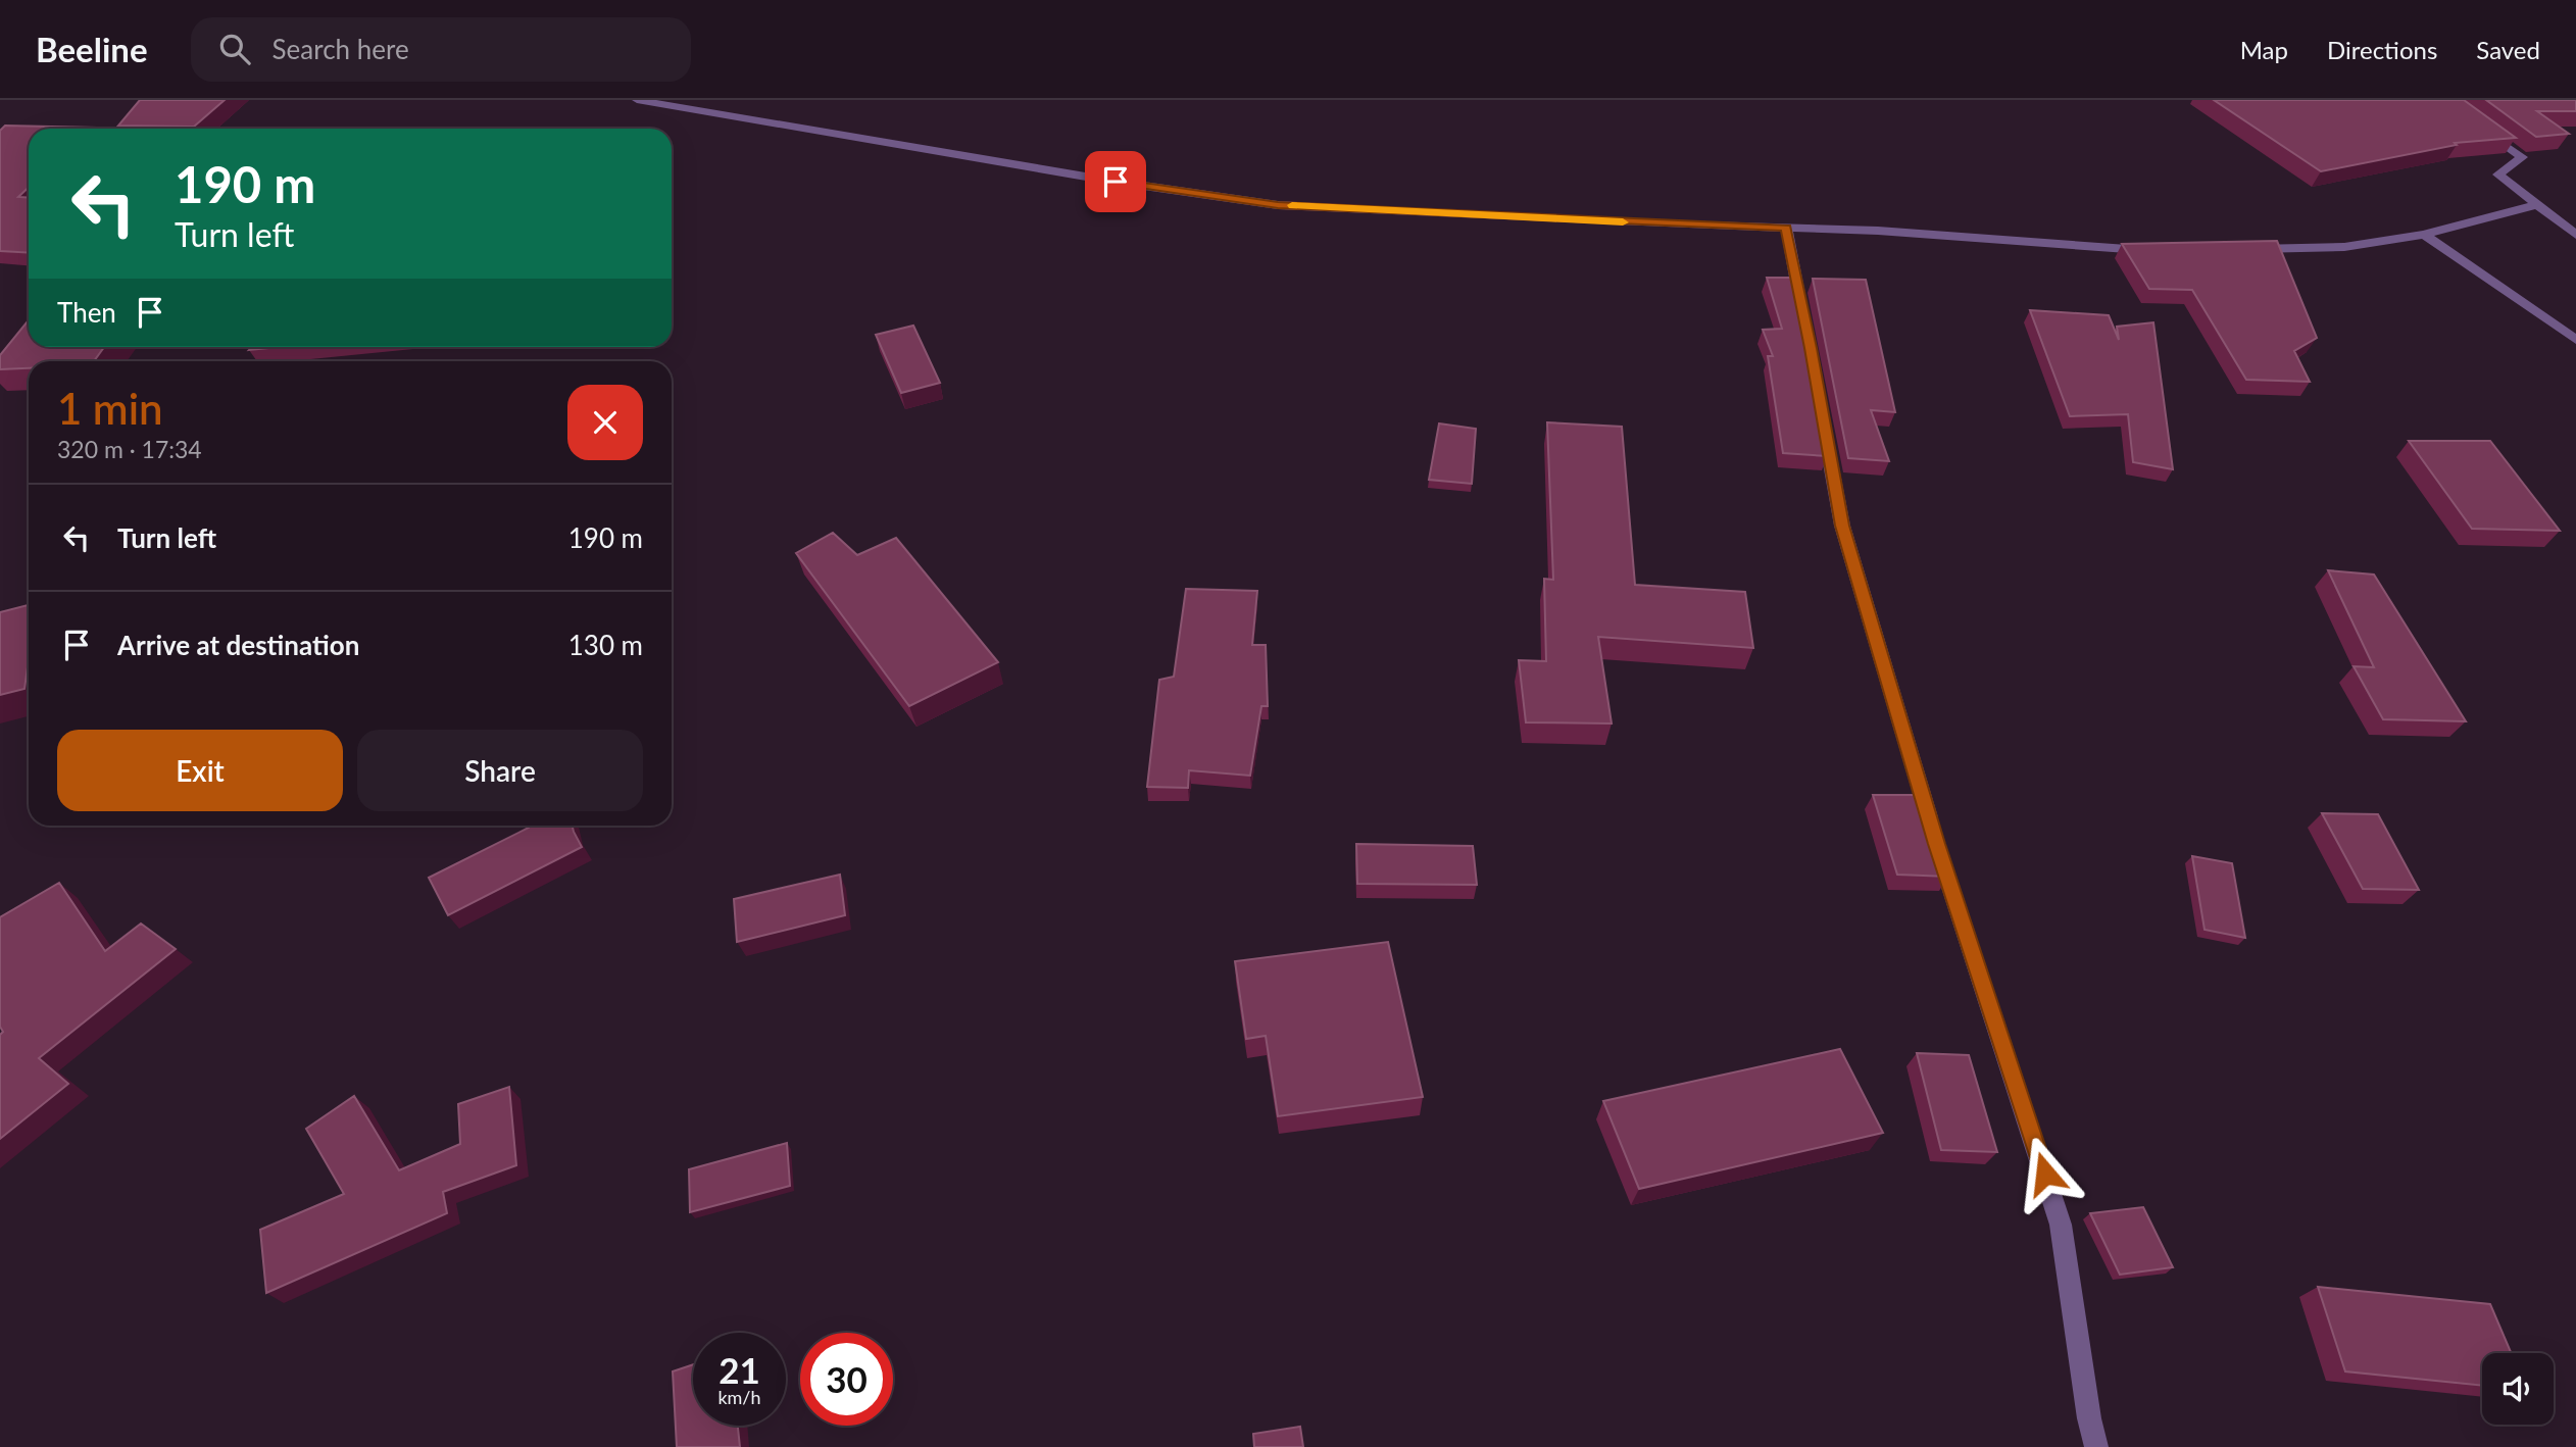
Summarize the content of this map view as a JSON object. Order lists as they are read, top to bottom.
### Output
{
  "page": {
    "header": "Beeline",
    "search": "Search here",
    "nav": ["Map", "Directions", "Saved"],
    "turn": ["190 m", "Turn left"],
    "then": "Then",
    "heading": ["1 min", "320 m · 17:34"],
    "list": [
      {
        "name": "Turn left",
        "value": "190 m"
      },
      {
        "name": "Arrive at destination",
        "value": "130 m"
      }
    ],
    "buttons": ["Exit", "Share"],
    "speed": "21 km/h",
    "limit": "30"
  }
}
